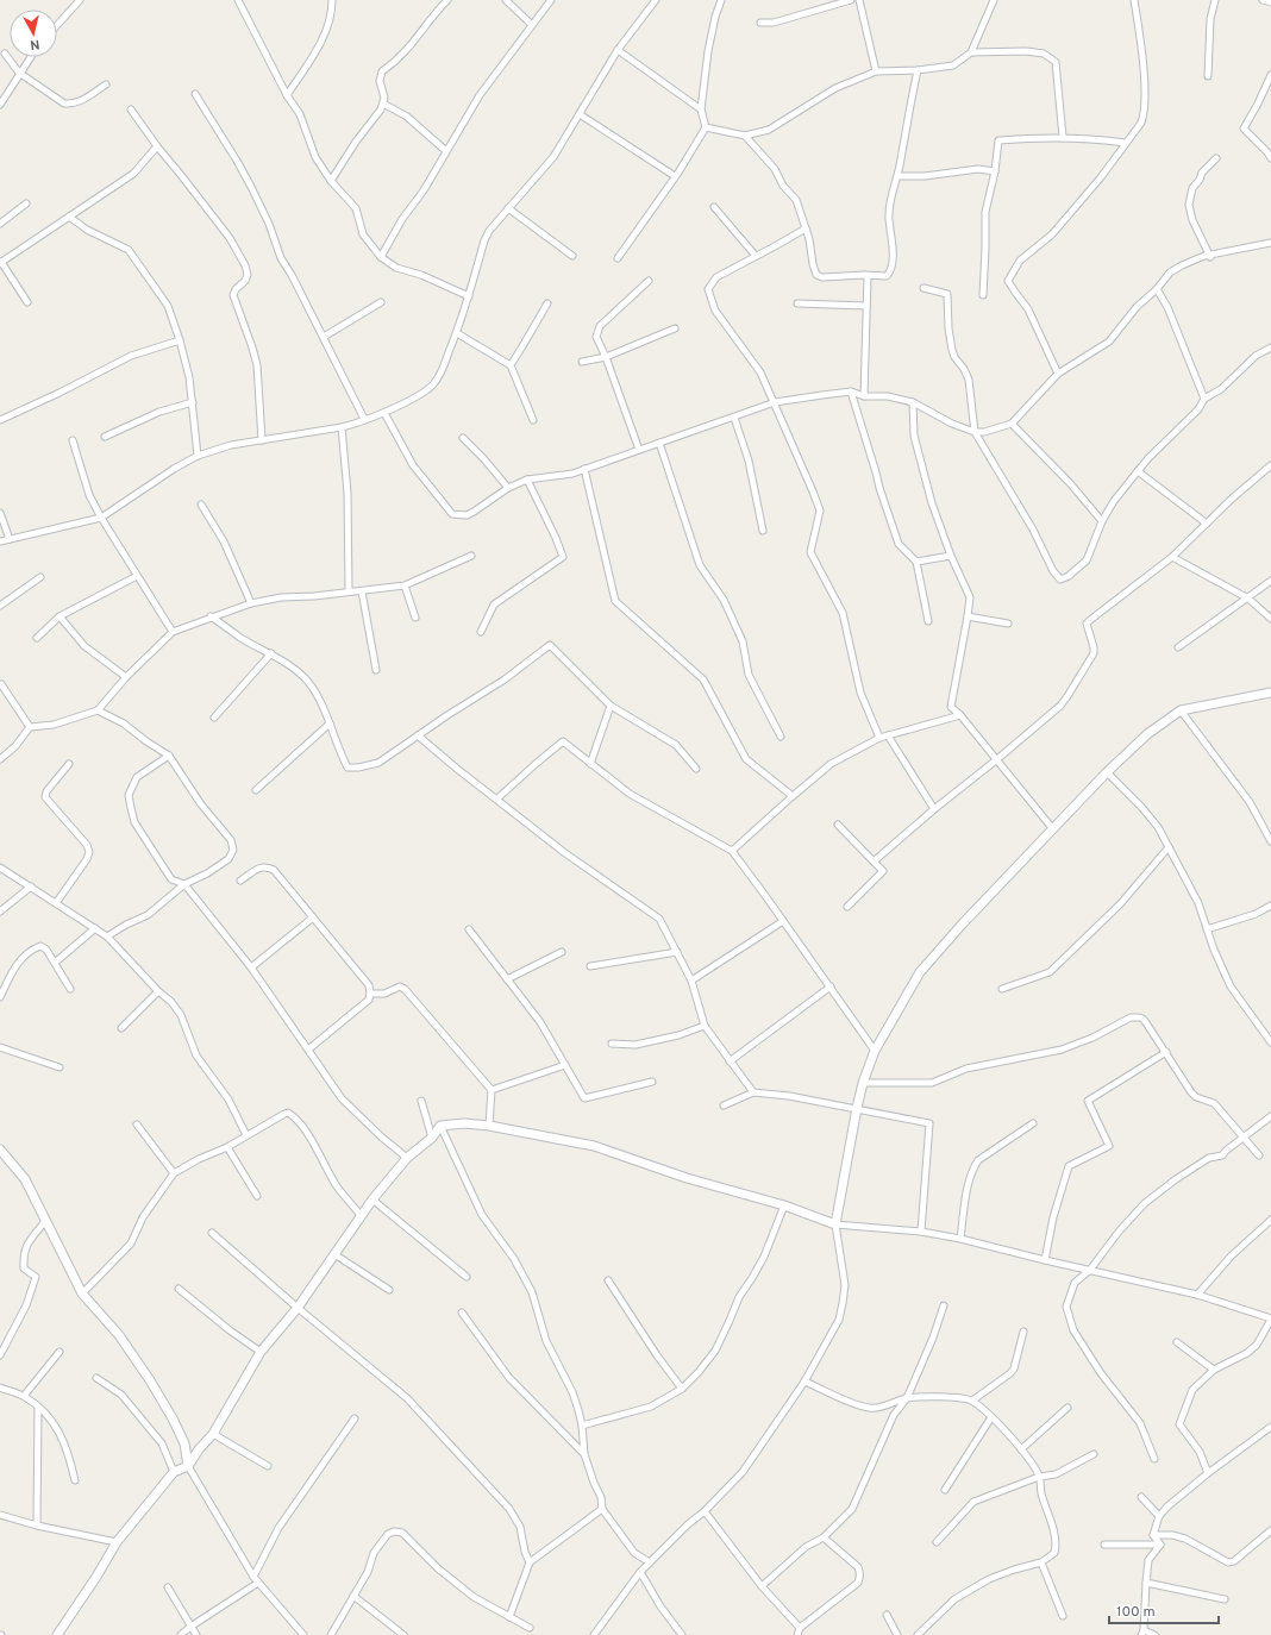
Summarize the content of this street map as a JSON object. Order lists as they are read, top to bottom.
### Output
{
  "scale_bar": "100 m",
  "north": "bottom"
}
